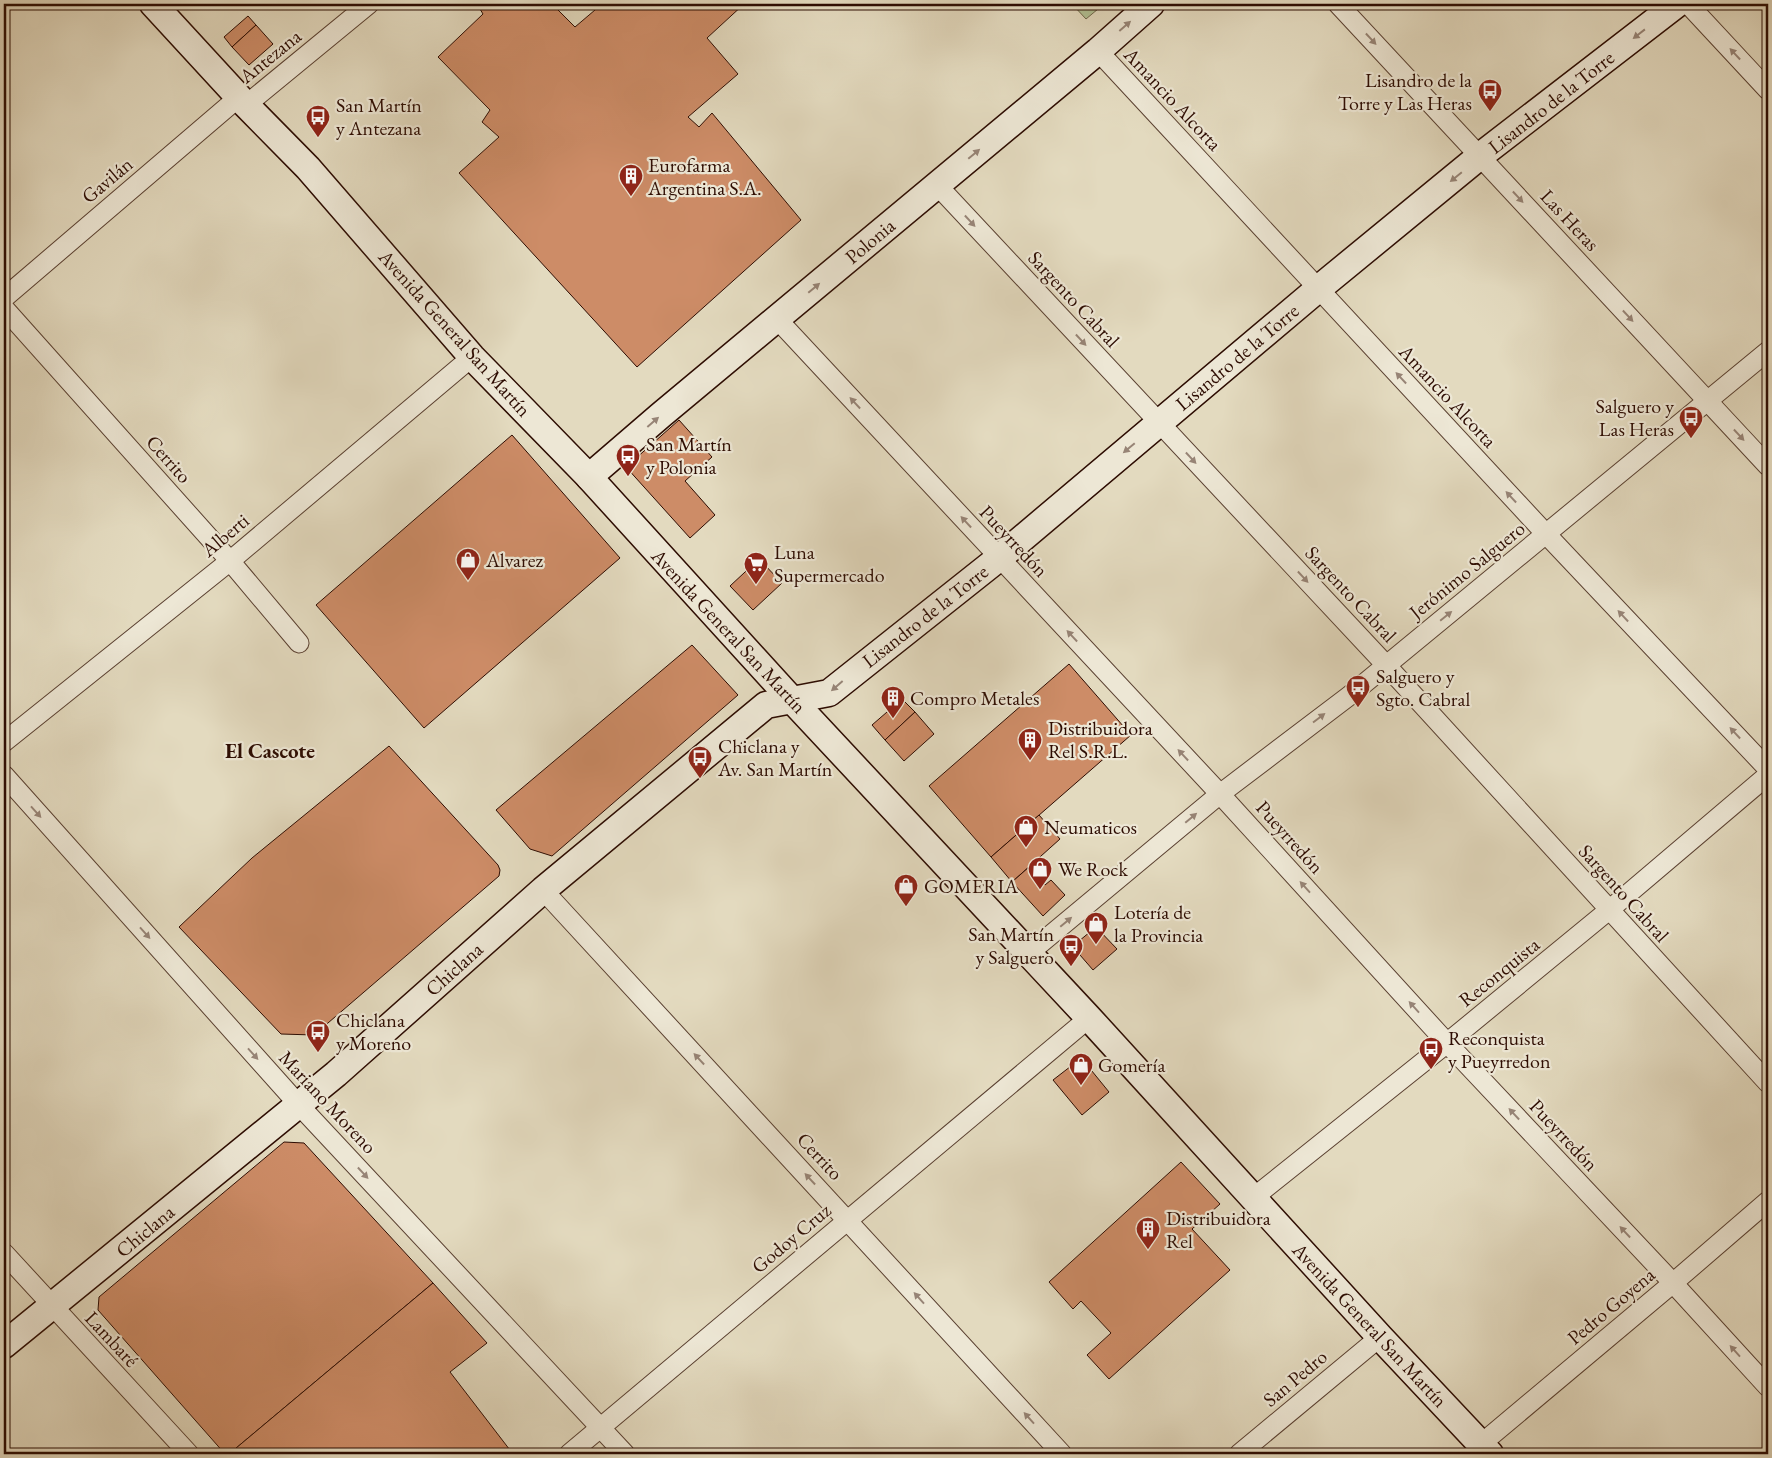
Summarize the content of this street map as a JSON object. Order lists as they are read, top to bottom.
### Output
{
  "streets": {
    "street": [
      "Antezana",
      "Amancio Alcorta",
      "Lisandro de la Torre",
      "Gavilán",
      "Las Heras",
      "Polonia",
      "Sargento Cabral",
      "Avenida General San Martín",
      "Cerrito",
      "Alberti",
      "Pueyrredón",
      "Jerónimo Salguero",
      "Chiclana",
      "Reconquista",
      "Mariano Moreno",
      "Godoy Cruz",
      "Pedro Goyena",
      "Lambaré",
      "San Pedro"
    ]
  },
  "crossings": [
    ["Antezana", "Gavilán"],
    ["Antezana", "Avenida General San Martín"],
    ["Amancio Alcorta", "Lisandro de la Torre"],
    ["Amancio Alcorta", "Polonia"],
    ["Amancio Alcorta", "Jerónimo Salguero"],
    ["Lisandro de la Torre", "Las Heras"],
    ["Lisandro de la Torre", "Sargento Cabral"],
    ["Lisandro de la Torre", "Avenida General San Martín"],
    ["Lisandro de la Torre", "Pueyrredón"],
    ["Lisandro de la Torre", "Chiclana"],
    ["Gavilán", "Avenida General San Martín"],
    ["Las Heras", "Jerónimo Salguero"],
    ["Polonia", "Sargento Cabral"],
    ["Polonia", "Avenida General San Martín"],
    ["Polonia", "Pueyrredón"],
    ["Sargento Cabral", "Jerónimo Salguero"],
    ["Sargento Cabral", "Reconquista"],
    ["Avenida General San Martín", "Alberti"],
    ["Avenida General San Martín", "Jerónimo Salguero"],
    ["Avenida General San Martín", "Chiclana"],
    ["Avenida General San Martín", "Reconquista"],
    ["Avenida General San Martín", "Godoy Cruz"],
    ["Avenida General San Martín", "Pedro Goyena"],
    ["Avenida General San Martín", "San Pedro"],
    ["Cerrito", "Alberti"],
    ["Cerrito", "Chiclana"],
    ["Cerrito", "Godoy Cruz"],
    ["Pueyrredón", "Jerónimo Salguero"],
    ["Pueyrredón", "Reconquista"],
    ["Pueyrredón", "Pedro Goyena"],
    ["Chiclana", "Mariano Moreno"],
    ["Chiclana", "Lambaré"],
    ["Mariano Moreno", "Godoy Cruz"]
  ],
  "one_way": [
    "Amancio Alcorta",
    "Lisandro de la Torre",
    "Las Heras",
    "Polonia",
    "Sargento Cabral",
    "Cerrito",
    "Pueyrredón",
    "Jerónimo Salguero",
    "Mariano Moreno"
  ],
  "districts": ["El Cascote"],
  "places": {
    "bus stop": [
      "Lisandro de la Torre y Las Heras",
      "San Martín y Antezana",
      "Salguero y Las Heras",
      "San Martín y Polonia",
      "Salguero y Sgto. Cabral",
      "Chiclana y Av. San Martín",
      "San Martín y Salguero",
      "Chiclana y Moreno",
      "Reconquista y Pueyrredon"
    ],
    "building": [
      "Eurofarma Argentina S.A.",
      "Compro Metales",
      "Distribuidora Rel S.R.L.",
      "Distribuidora Rel"
    ],
    "shop": [
      "Alvarez",
      "Neumaticos",
      "We Rock",
      "GOMERIA",
      "Lotería de la Provincia",
      "Gomería"
    ],
    "supermarket": ["Luna Supermercado"]
  }
}
